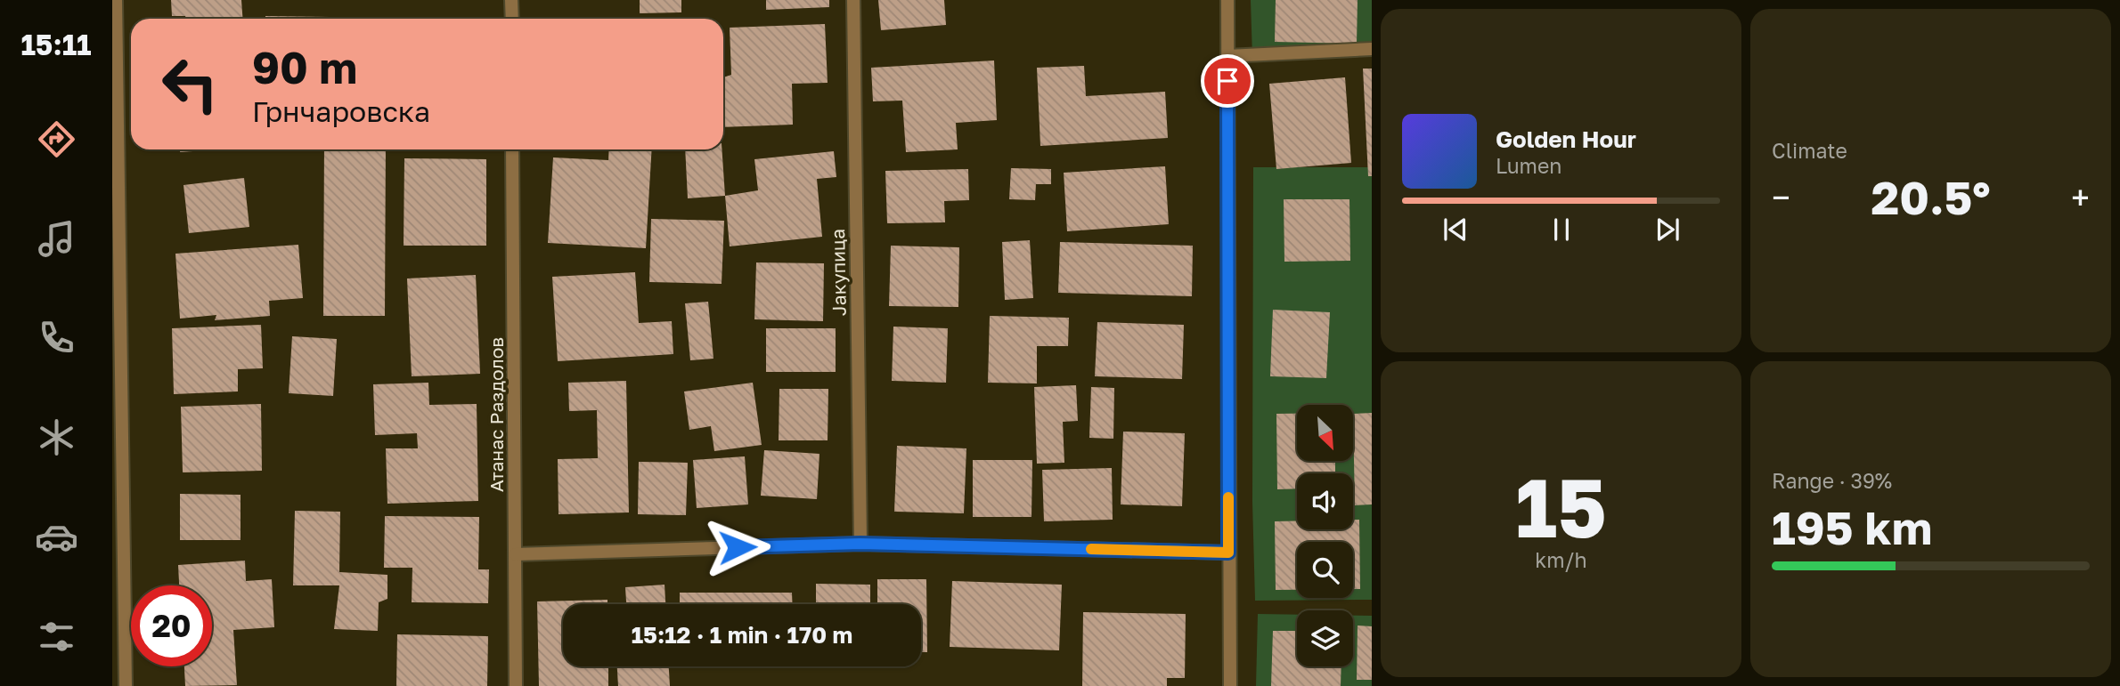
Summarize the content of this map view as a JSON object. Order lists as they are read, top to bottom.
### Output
{
  "streets": {
    "street": ["Јакупица", "Атанас Раздолов"]
  },
  "north": "bottom right",
  "page": {
    "tabs": "15:11",
    "tile": [
      "Climate",
      ["15", "km/h"],
      ["Range · 39%", "195 km"]
    ],
    "turn": ["90 m", "Грнчаровска"],
    "song": ["Golden Hour", "Lumen"],
    "heat": ["−", "20.5°", "+"],
    "limit": "20",
    "trip": "15:12 · 1 min · 170 m"
  }
}
